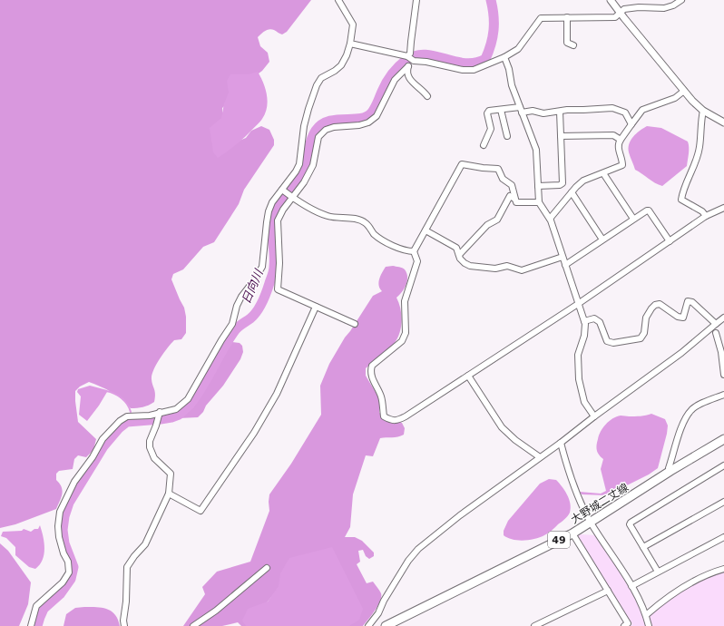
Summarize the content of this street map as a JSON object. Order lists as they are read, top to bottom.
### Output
{
  "streets": {
    "main road": ["大野城二丈線", "49"]
  },
  "water": ["日向川"]
}
